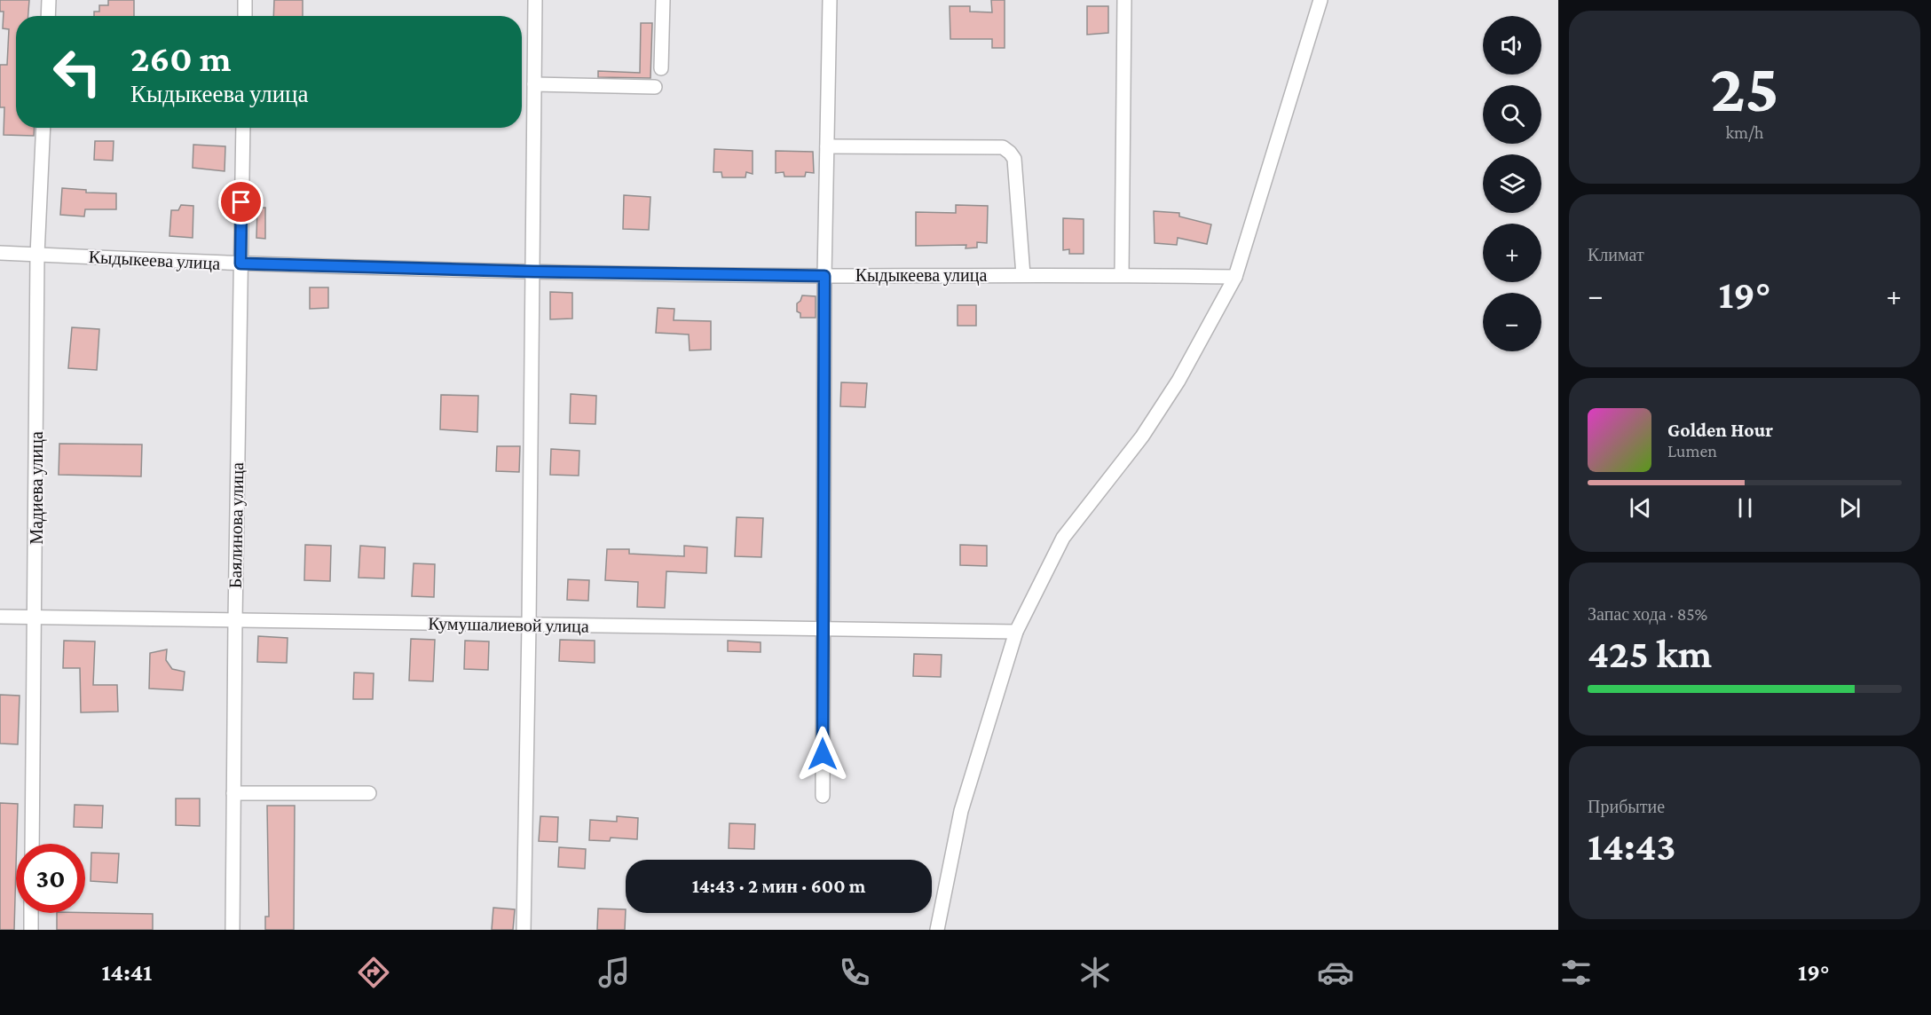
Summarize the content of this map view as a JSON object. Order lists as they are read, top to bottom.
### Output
{
  "streets": {
    "street": [
      "Кыдыкеева улица",
      "Мадиева улица",
      "Баялинова улица",
      "Кумушалиевой улица"
    ]
  },
  "crossings": [
    ["Кыдыкеева улица", "Мадиева улица"],
    ["Кыдыкеева улица", "Баялинова улица"],
    ["Мадиева улица", "Кумушалиевой улица"],
    ["Баялинова улица", "Кумушалиевой улица"]
  ],
  "page": {
    "tile": [
      ["25", "km/h"],
      "Климат",
      ["Запас хода · 85%", "425 km"],
      ["Прибытие", "14:43"]
    ],
    "map_buttons": ["+", "−"],
    "turn": ["260 m", "Кыдыкеева улица"],
    "heat": ["−", "19°", "+"],
    "song": ["Golden Hour", "Lumen"],
    "limit": "30",
    "trip": "14:43 · 2 мин · 600 m",
    "tabs": ["14:41", "19°"]
  }
}
